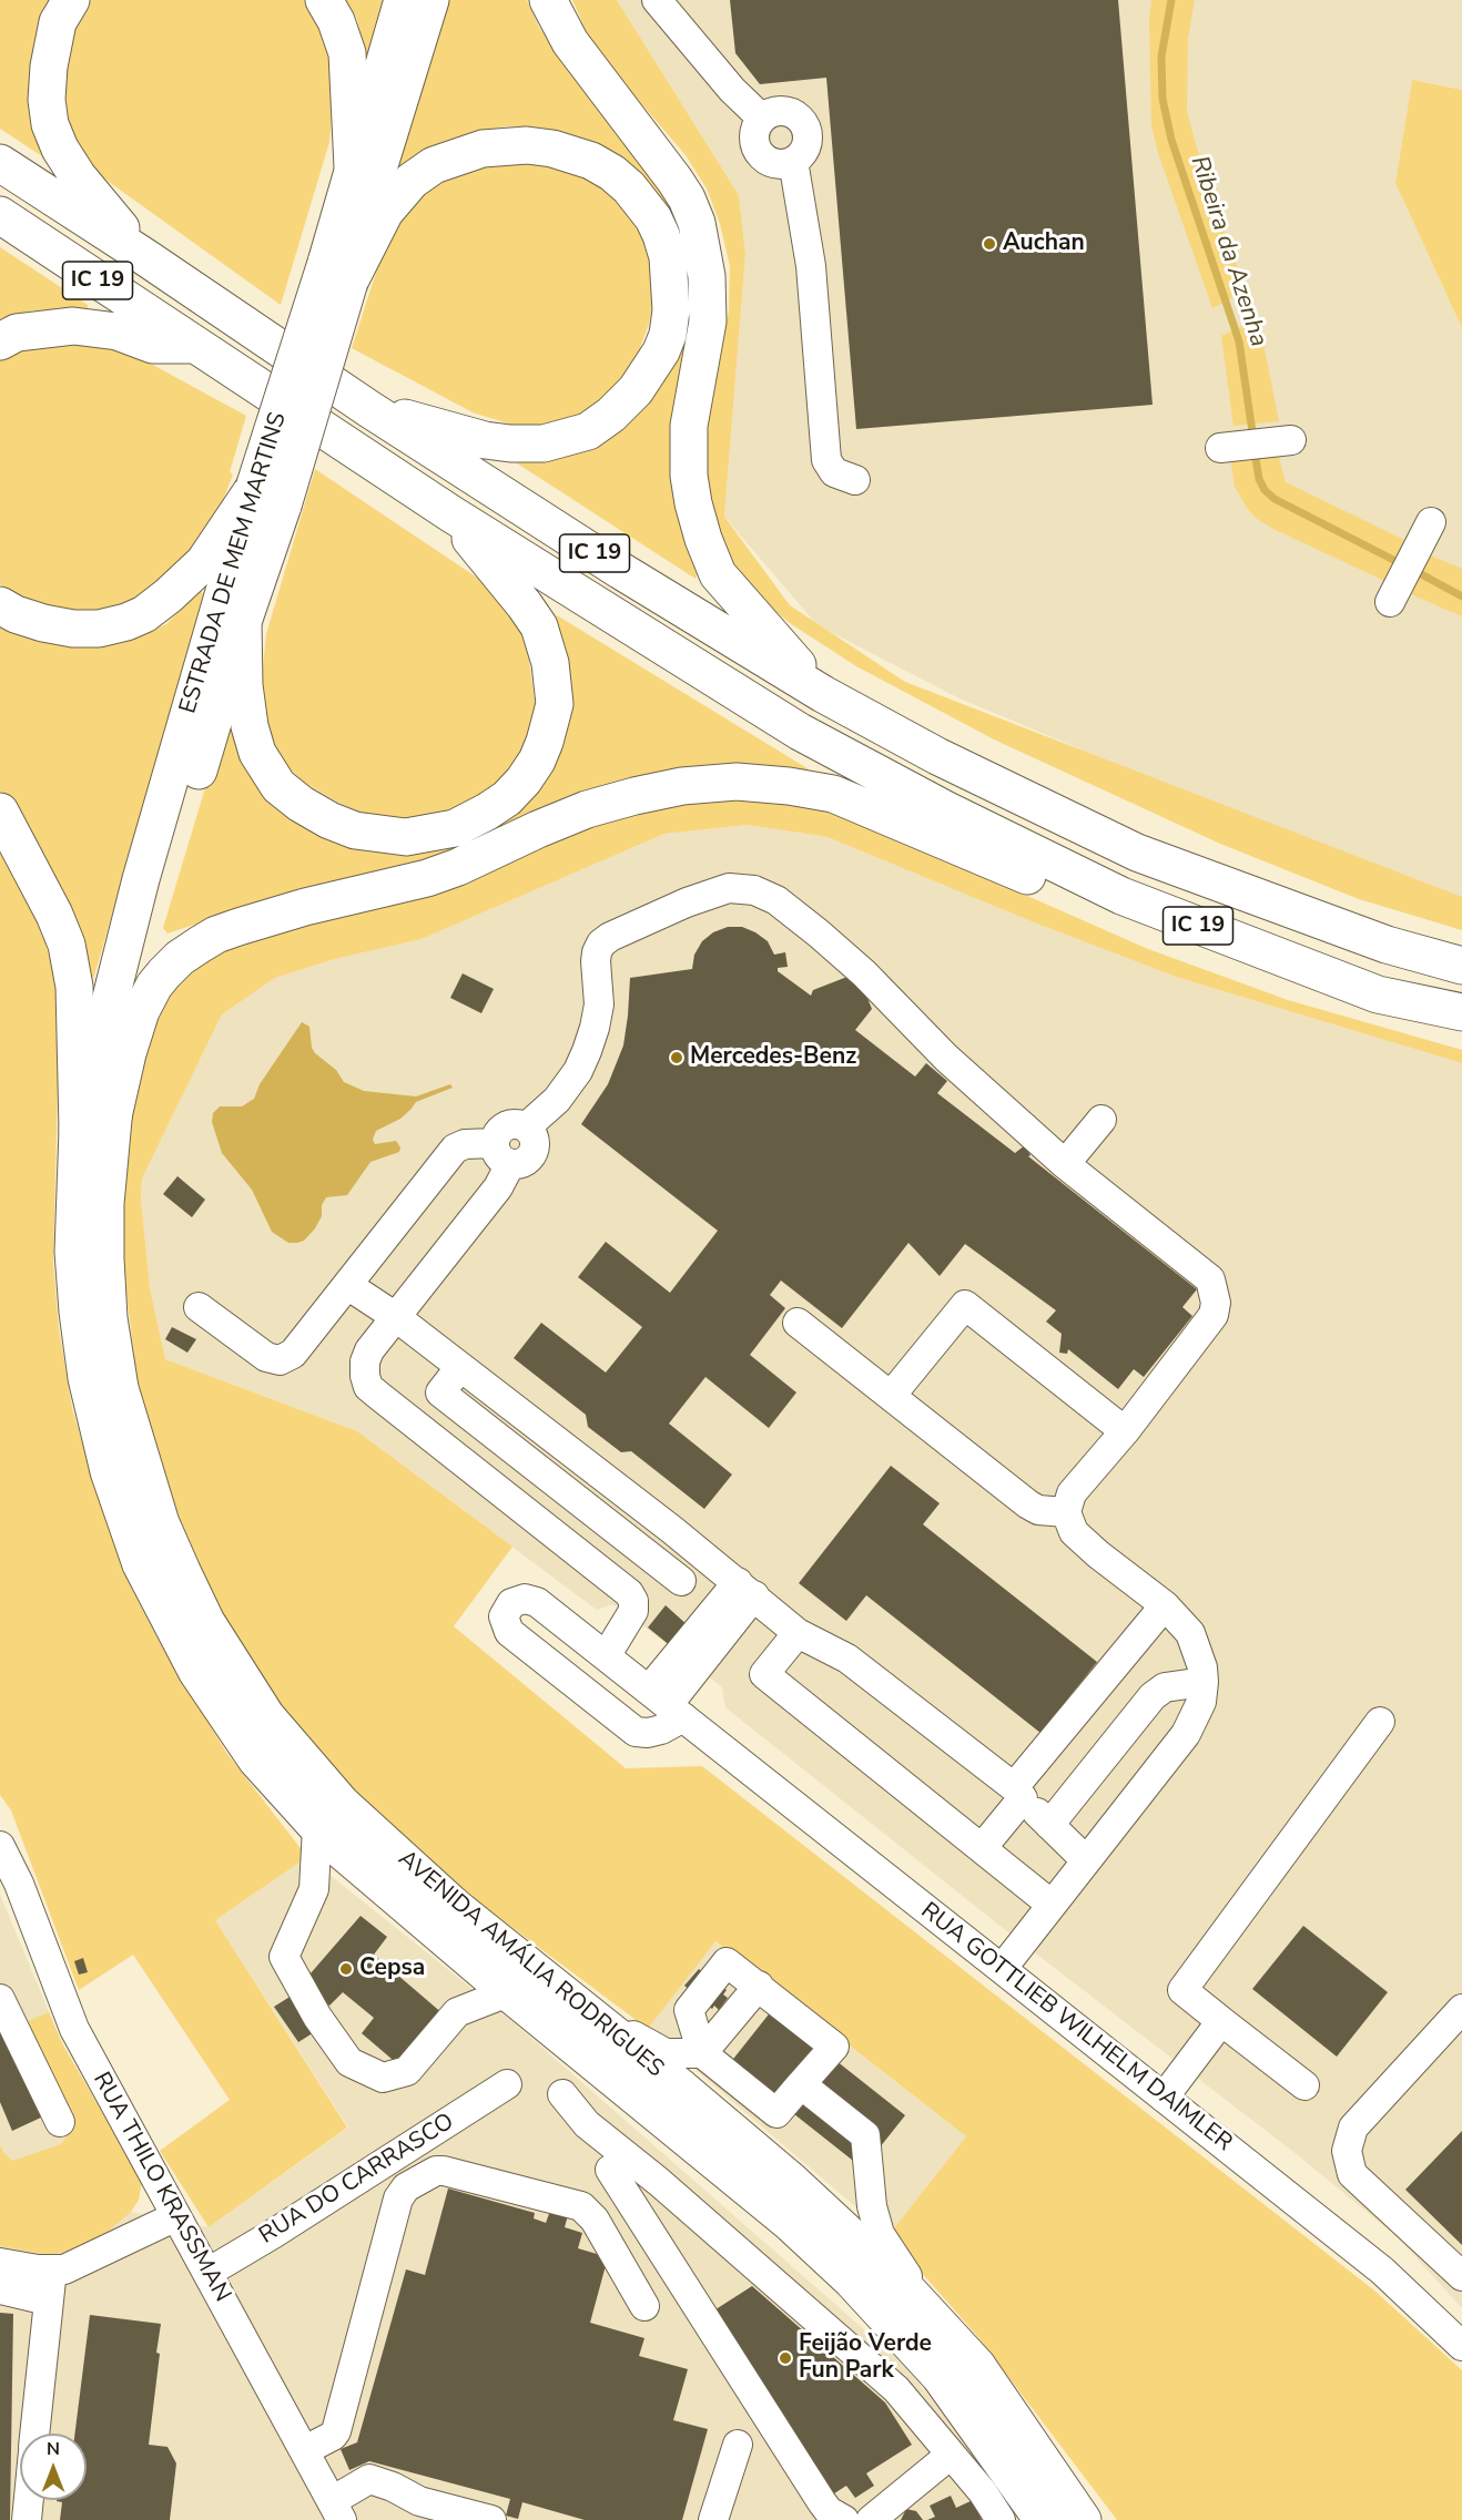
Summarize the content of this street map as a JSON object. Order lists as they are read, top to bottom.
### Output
{
  "streets": {
    "main road": ["IC 19", "ESTRADA DE MEM MARTINS", "AVENIDA AMÁLIA RODRIGUES"],
    "street": ["RUA GOTTLIEB WILHELM DAIMLER", "RUA DO CARRASCO", "RUA THILO KRASSMAN"]
  },
  "crossings": [
    ["ESTRADA DE MEM MARTINS", "AVENIDA AMÁLIA RODRIGUES"],
    ["RUA DO CARRASCO", "RUA THILO KRASSMAN"]
  ],
  "water": ["Ribeira da Azenha"],
  "places": [
    "Auchan",
    "Mercedes-Benz",
    "Cepsa",
    "Feijão Verde Fun Park"
  ],
  "north": "top"
}
